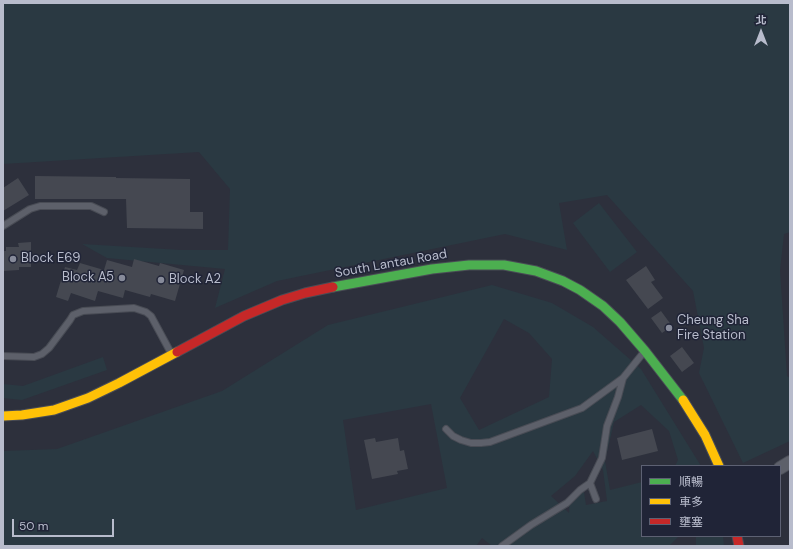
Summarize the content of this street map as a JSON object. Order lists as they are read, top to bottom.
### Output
{
  "streets": {
    "main road": ["South Lantau Road"]
  },
  "places": [
    "Block E69",
    "Block A5",
    "Block A2",
    "Cheung Sha Fire Station"
  ],
  "legend": ["順暢", "車多", "壅塞"],
  "scale_bar": "50 m",
  "north": "top"
}
